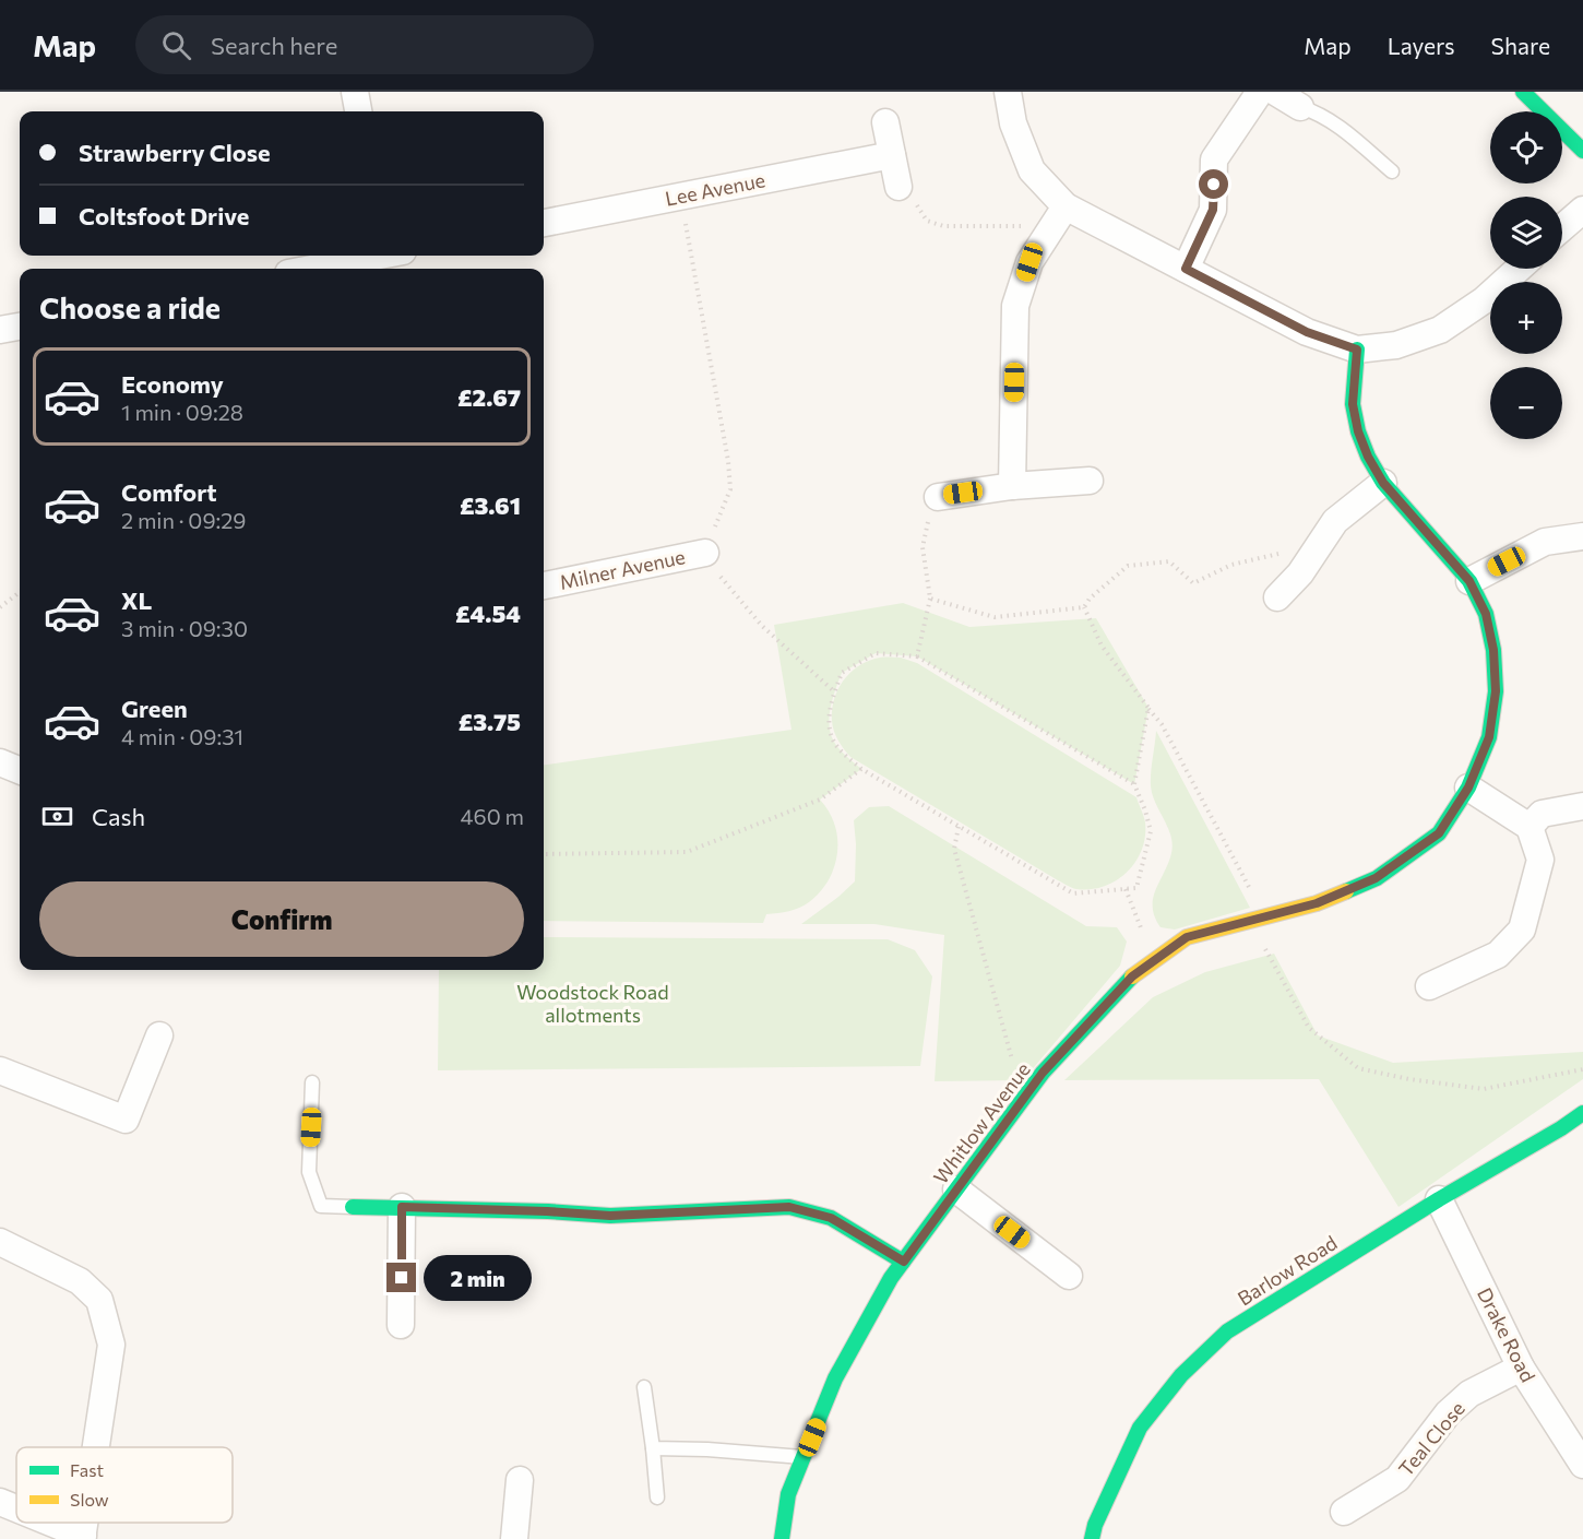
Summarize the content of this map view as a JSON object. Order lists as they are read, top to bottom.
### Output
{
  "streets": {
    "street": [
      "Lee Avenue",
      "Milner Avenue",
      "Whitlow Avenue",
      "Barlow Road",
      "Drake Road",
      "Teal Close"
    ]
  },
  "crossings": [
    ["Barlow Road", "Drake Road"],
    ["Drake Road", "Teal Close"]
  ],
  "parks": ["Woodstock Road allotments"],
  "legend": ["Fast", "Slow"],
  "page": {
    "header": "Map",
    "search": "Search here",
    "nav": ["Map", "Layers", "Share"],
    "map_buttons": ["+", "−"],
    "banner": ["Strawberry Close", "Coltsfoot Drive"],
    "heading": "Choose a ride",
    "list": [
      {
        "name": "Economy",
        "note": "1 min · 09:28",
        "value": "£2.67"
      },
      {
        "name": "Comfort",
        "note": "2 min · 09:29",
        "value": "£3.61"
      },
      {
        "name": "XL",
        "note": "3 min · 09:30",
        "value": "£4.54"
      },
      {
        "name": "Green",
        "note": "4 min · 09:31",
        "value": "£3.75"
      }
    ],
    "pay": ["Cash", "460 m"],
    "buttons": "Confirm",
    "bubble": "2 min"
  }
}
